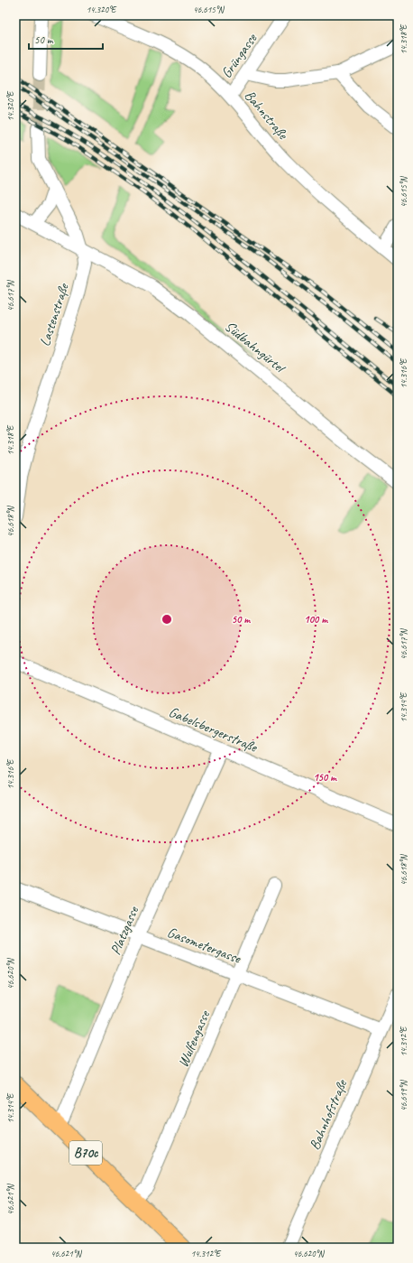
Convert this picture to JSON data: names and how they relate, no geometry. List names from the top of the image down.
{
  "streets": {
    "main road": ["B70c"],
    "street": [
      "Grüngasse",
      "Bahnstraße",
      "Lastenstraße",
      "Südbahngürtel",
      "Gabelsbergerstraße",
      "Platzgasse",
      "Gasometergasse",
      "Wulfengasse",
      "Bahnhofstraße"
    ]
  },
  "crossings": [
    ["Grüngasse", "Bahnstraße"],
    ["Lastenstraße", "Südbahngürtel"],
    ["Gabelsbergerstraße", "Platzgasse"],
    ["Platzgasse", "Gasometergasse"],
    ["Platzgasse", "B70c"],
    ["Gasometergasse", "Wulfengasse"],
    ["Gasometergasse", "Bahnhofstraße"],
    ["Wulfengasse", "B70c"]
  ],
  "scale_bar": "50 m",
  "coordinates": [
    "14.320°E",
    "46.615°N",
    "14.318°E",
    "46.617°N",
    "14.316°E",
    "46.618°N",
    "14.314°E",
    "46.620°N",
    "14.312°E",
    "46.619°N",
    "46.621°N"
  ],
  "rings": ["50 m", "100 m", "150 m"]
}
